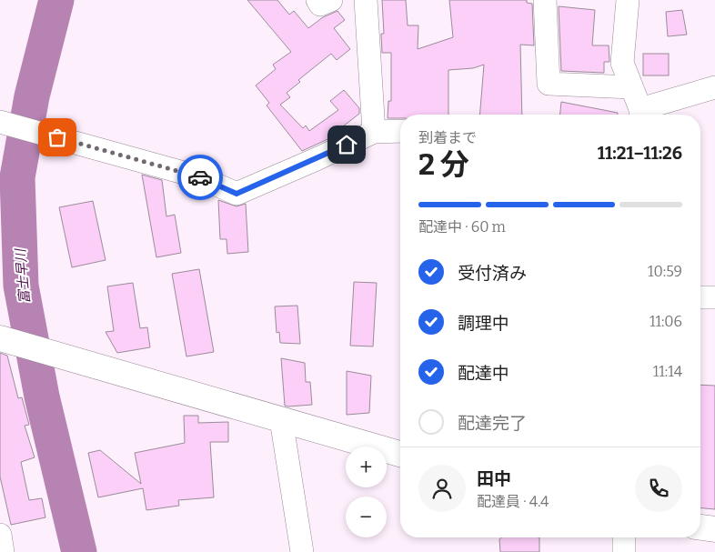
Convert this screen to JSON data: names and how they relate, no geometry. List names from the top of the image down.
{
  "water": ["富士早川"],
  "page": {
    "heading": ["2 分", "到着まで", "11:21–11:26"],
    "panel": ["田中", "配達員 · 4.4"],
    "bar": "配達中 · 60 m",
    "list": [
      ["受付済み", "10:59"],
      ["調理中", "11:06"],
      ["配達中", "11:14"],
      "配達完了"
    ],
    "map_buttons": ["+", "−"]
  }
}
